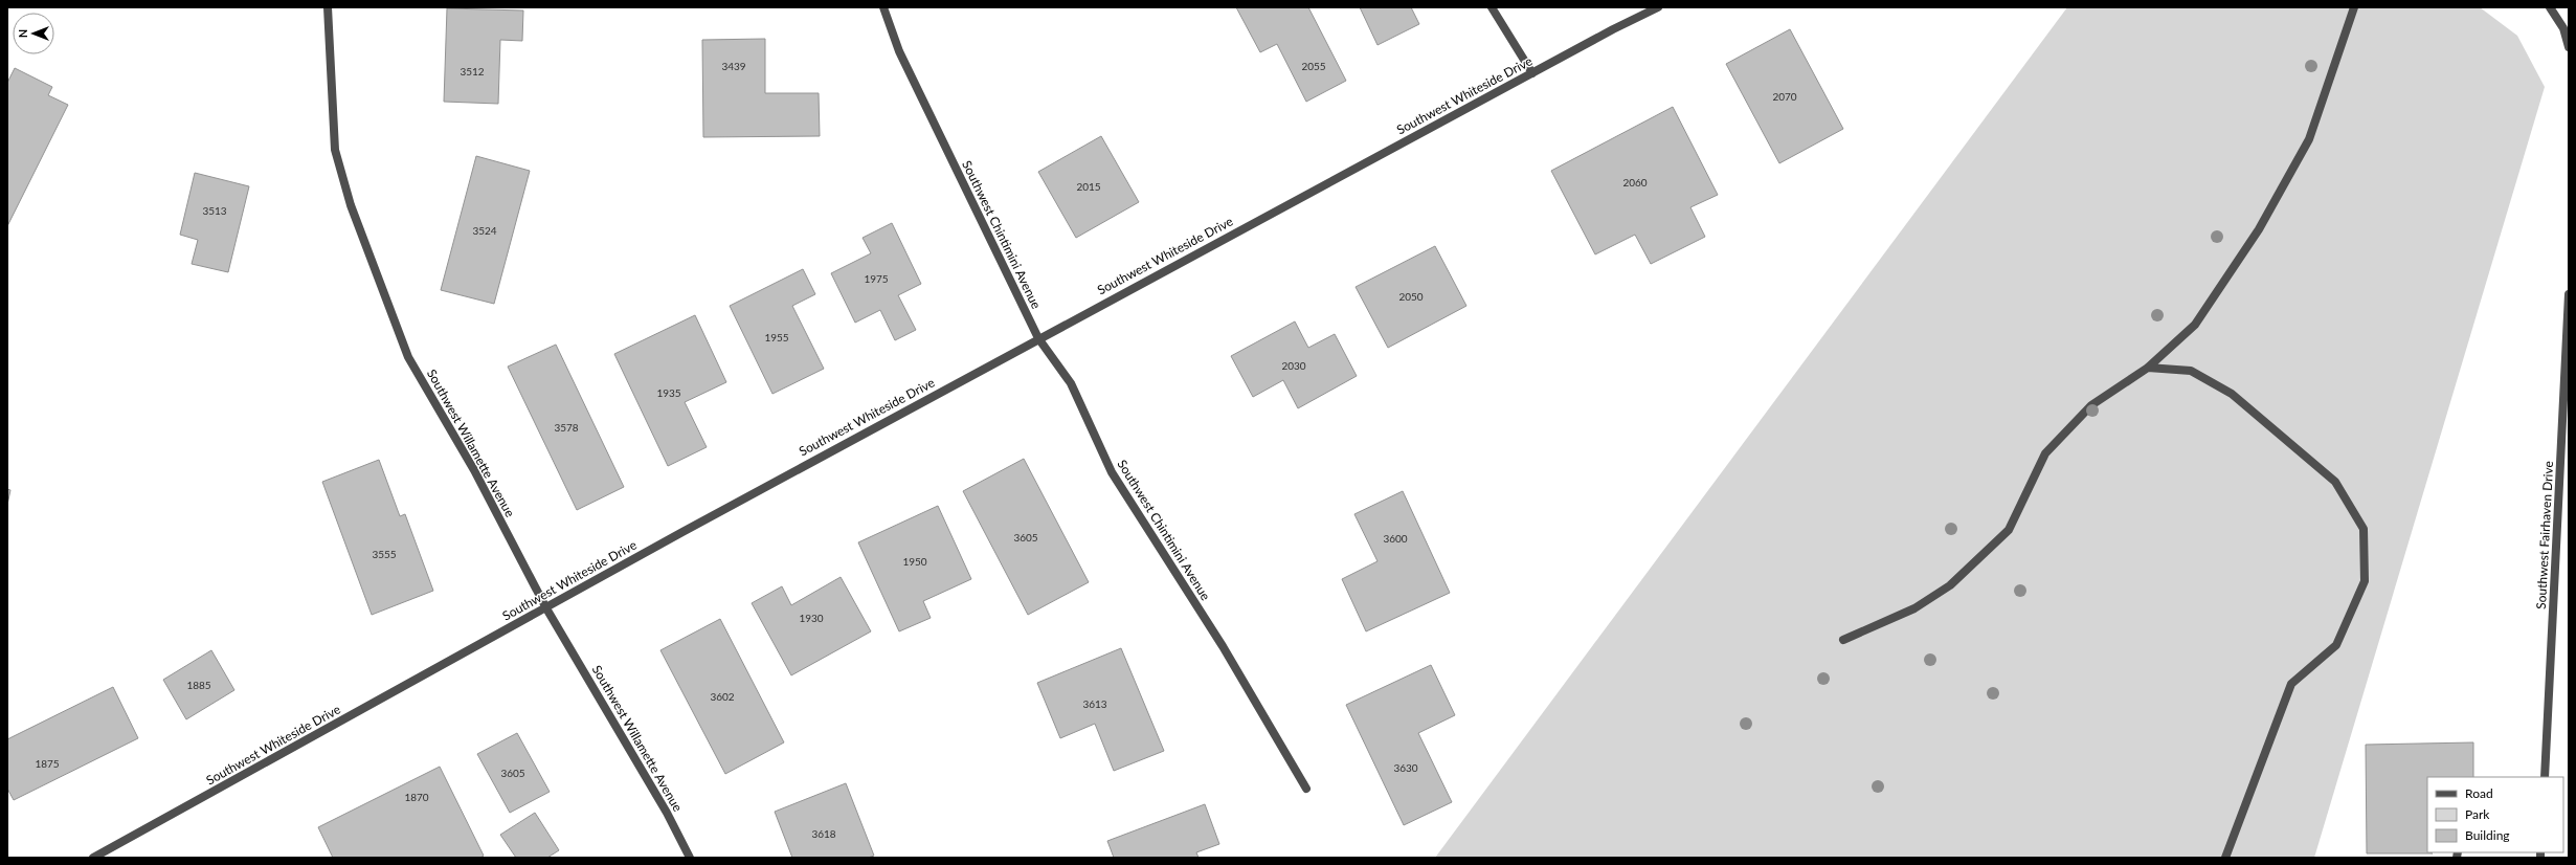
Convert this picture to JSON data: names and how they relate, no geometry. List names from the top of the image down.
{
  "streets": {
    "street": [
      "Southwest Whiteside Drive",
      "Southwest Chintimini Avenue",
      "Southwest Willamette Avenue",
      "Southwest Fairhaven Drive"
    ]
  },
  "crossings": [
    ["Southwest Whiteside Drive", "Southwest Chintimini Avenue"],
    ["Southwest Whiteside Drive", "Southwest Willamette Avenue"]
  ],
  "house_numbers": [
    "3439",
    "2055",
    "3512",
    "2070",
    "2060",
    "2015",
    "3513",
    "3524",
    "1975",
    "2050",
    "1955",
    "2030",
    "1935",
    "3578",
    "3605",
    "3600",
    "3555",
    "1950",
    "1930",
    "1885",
    "3602",
    "3613",
    "1875",
    "3630",
    "3605",
    "1870",
    "3618"
  ],
  "legend": ["Road", "Park", "Building"],
  "north": "left"
}
